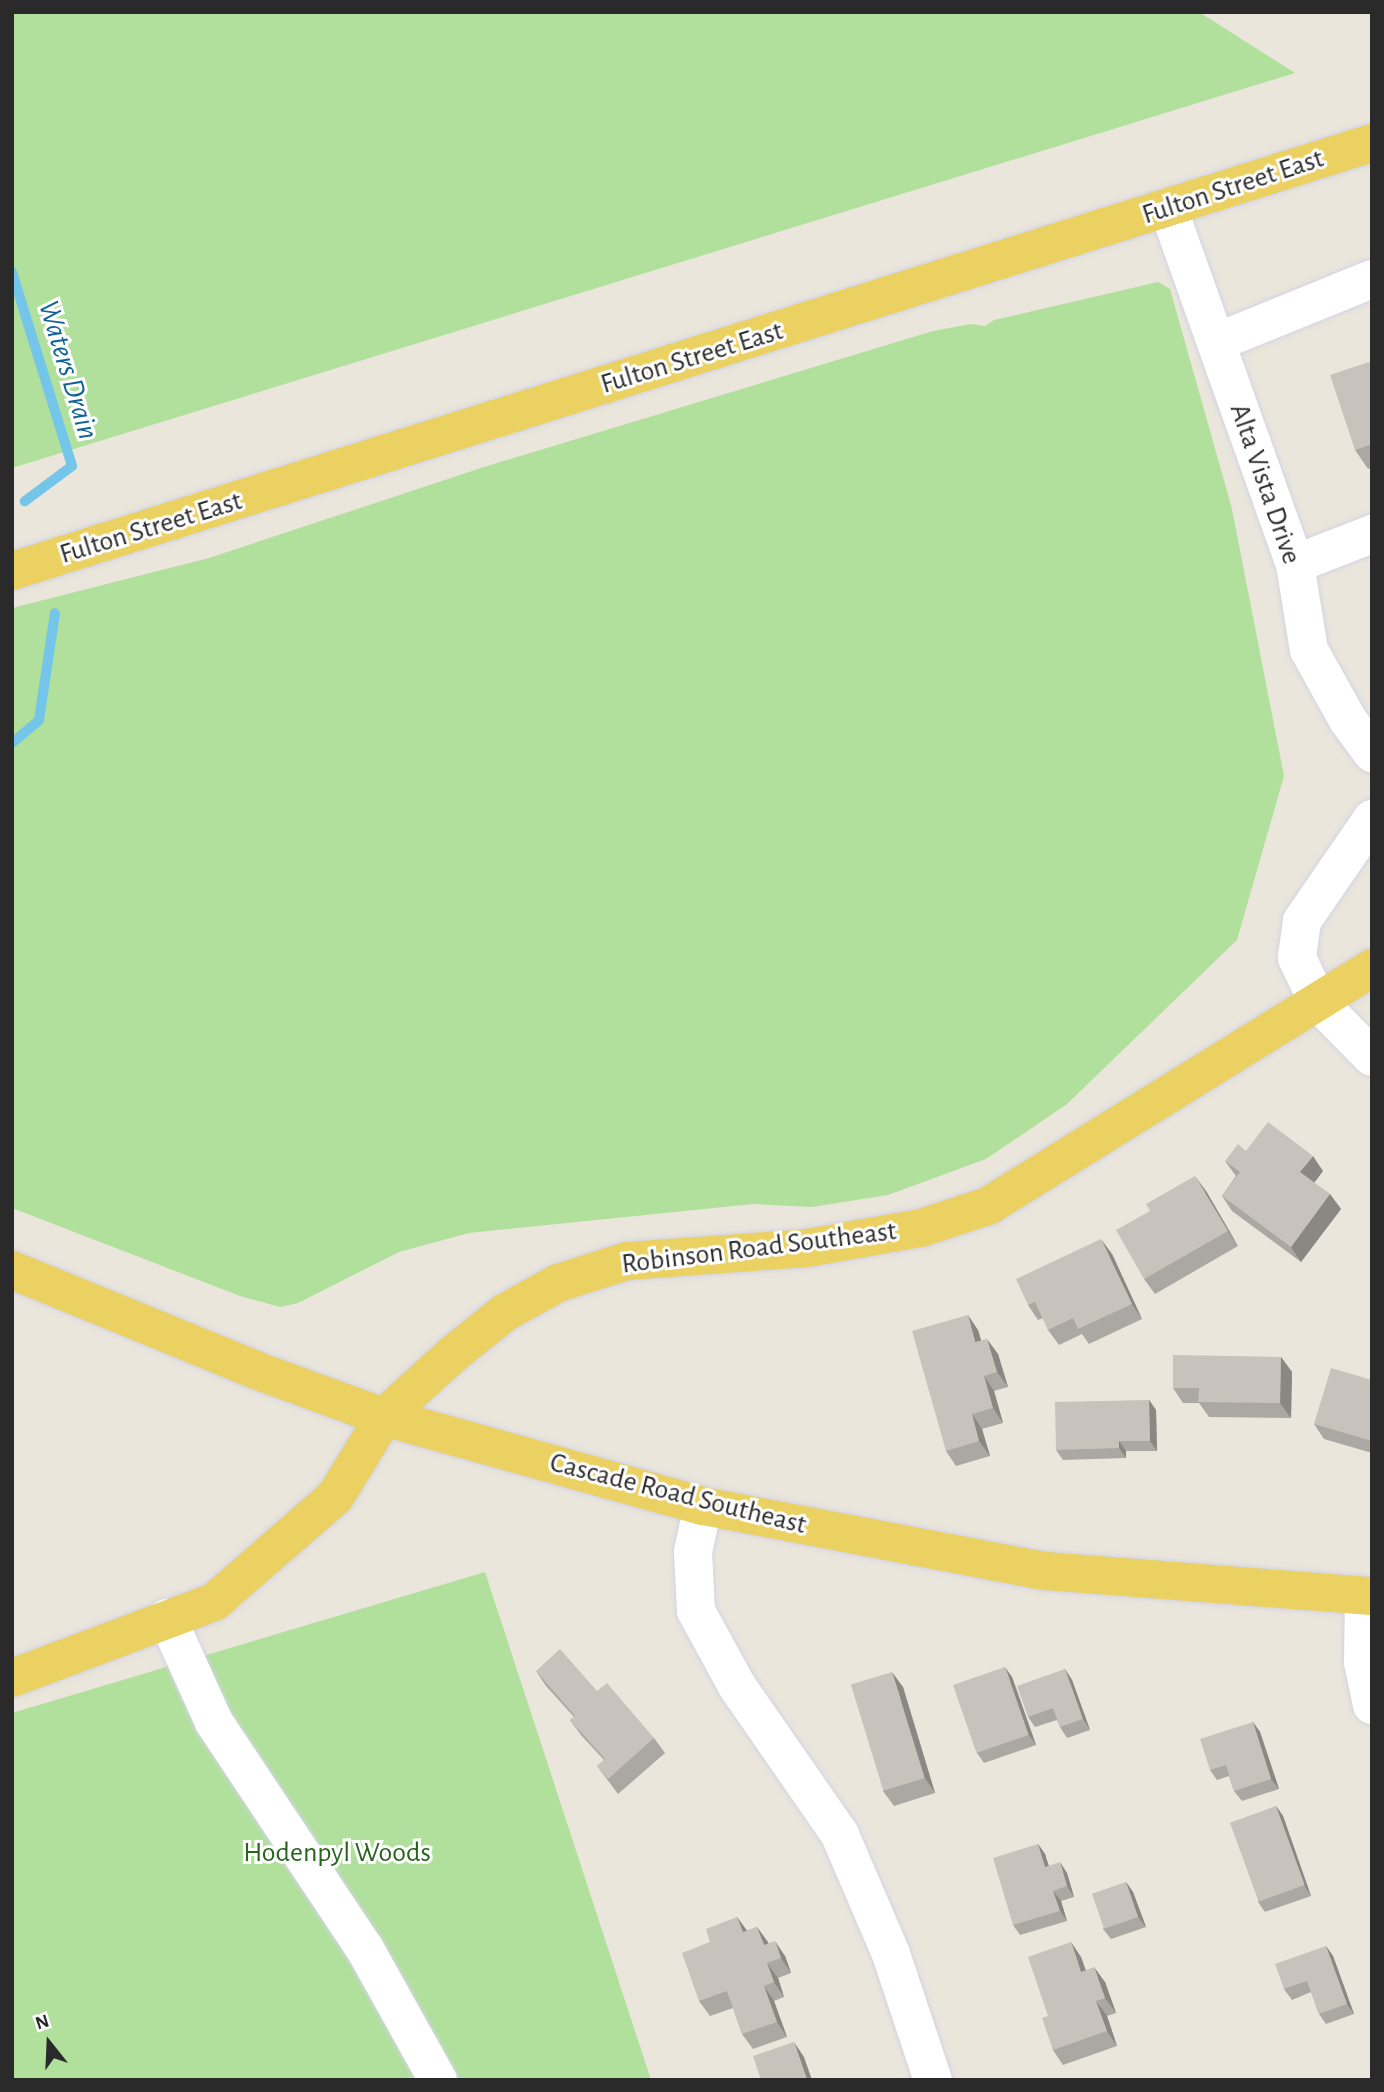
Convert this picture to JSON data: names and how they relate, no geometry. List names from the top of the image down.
{
  "streets": {
    "main road": ["Fulton Street East", "Robinson Road Southeast", "Cascade Road Southeast"],
    "street": ["Alta Vista Drive"]
  },
  "crossings": [
    ["Fulton Street East", "Alta Vista Drive"],
    ["Robinson Road Southeast", "Cascade Road Southeast"]
  ],
  "water": ["Waters Drain"],
  "parks": ["Hodenpyl Woods"],
  "north": "top"
}
